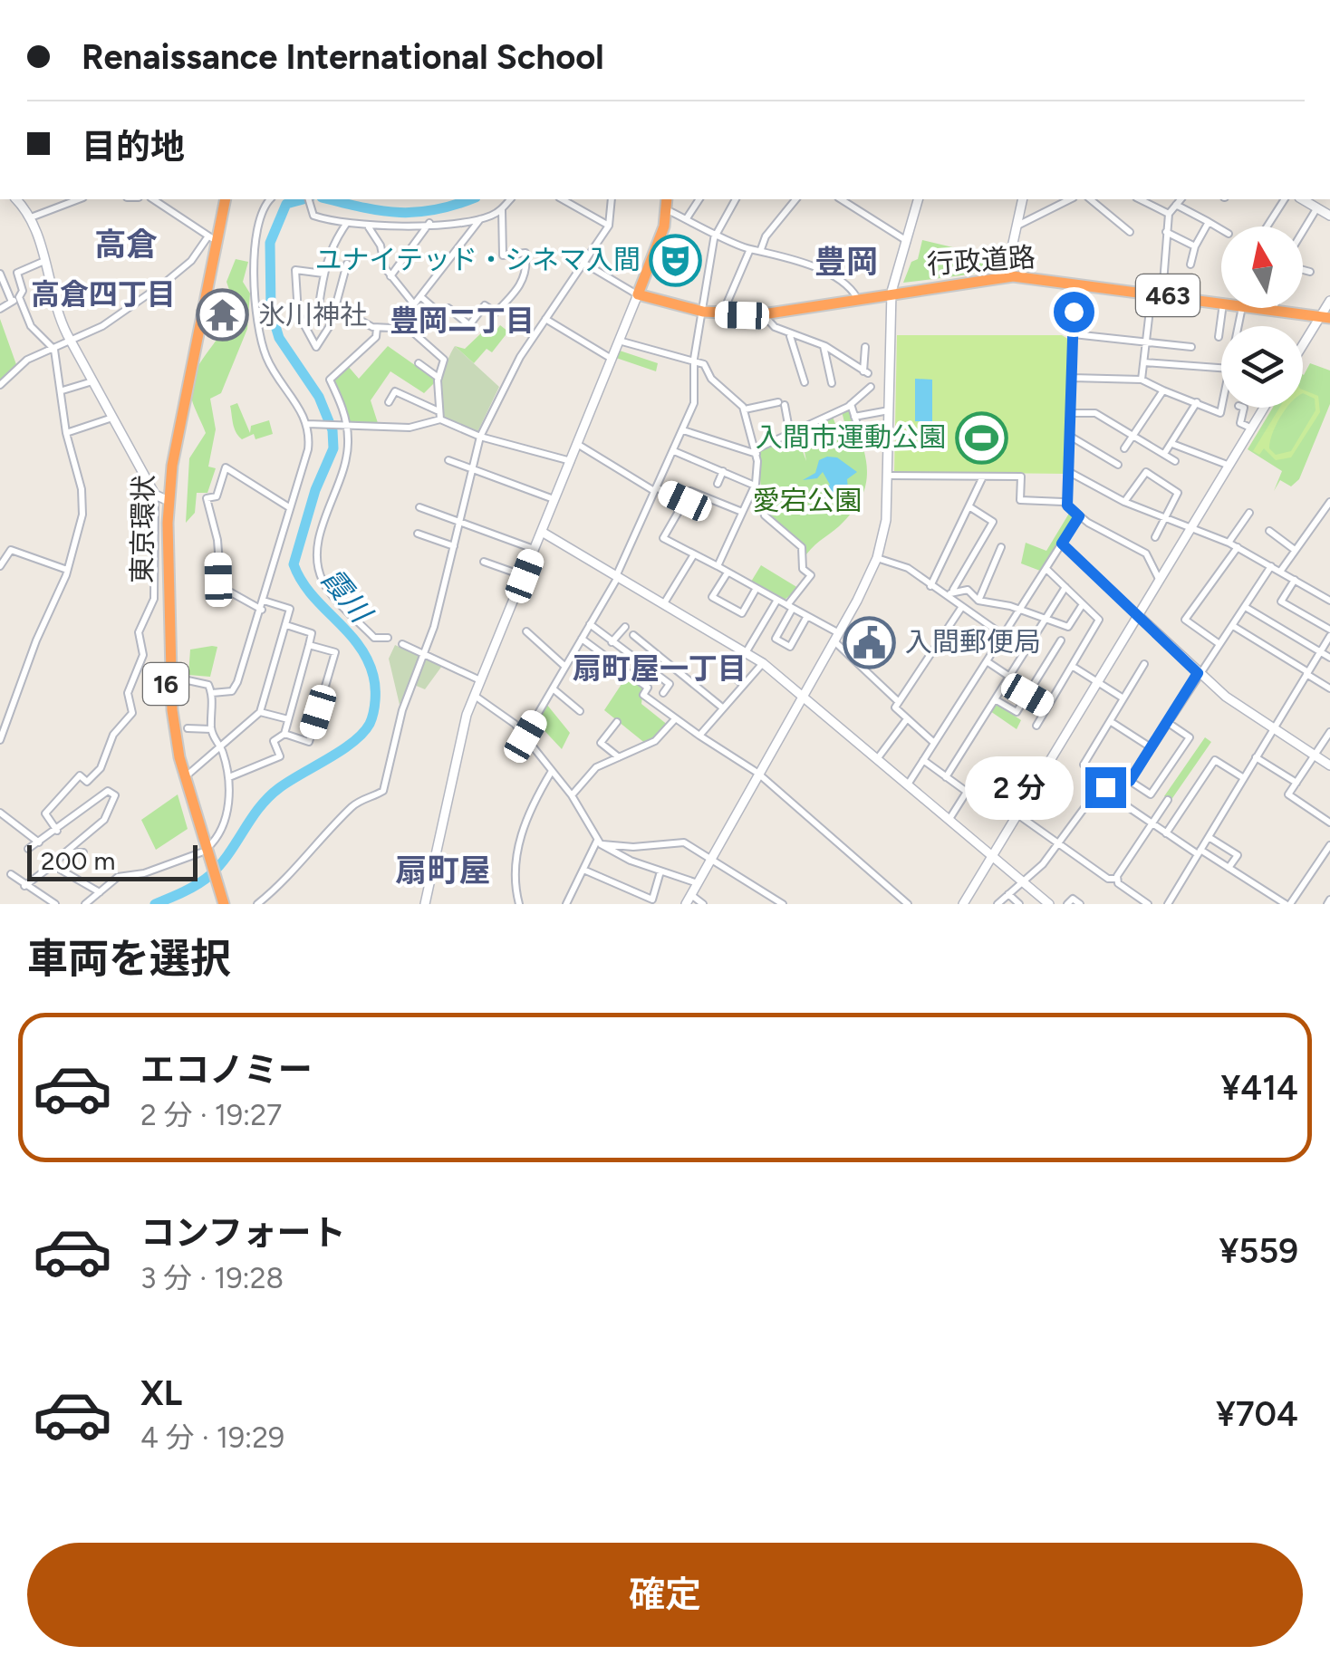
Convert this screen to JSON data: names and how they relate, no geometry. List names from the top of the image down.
{
  "streets": {
    "highway": [
      "行政道路",
      "463",
      "東京環状",
      "16"
    ]
  },
  "crossings": [
    ["東京環状", "16"]
  ],
  "districts": [
    "高倉",
    "豊岡",
    "高倉四丁目",
    "豊岡二丁目",
    "扇町屋一丁目",
    "扇町屋"
  ],
  "water": ["霞川"],
  "parks": ["愛宕公園"],
  "places": {
    "theatre": ["ユナイテッド・シネマ入間"],
    "temple": ["氷川神社"],
    "sports": ["入間市運動公園"],
    "public building": ["入間郵便局"]
  },
  "scale_bar": "200 m",
  "north": "top",
  "page": {
    "banner": ["Renaissance International School", "目的地"],
    "bubble": "2 分",
    "scale": "200 m",
    "heading": "車両を選択",
    "list": [
      {
        "name": "エコノミー",
        "note": "2 分 · 19:27",
        "value": "¥414"
      },
      {
        "name": "コンフォート",
        "note": "3 分 · 19:28",
        "value": "¥559"
      },
      {
        "name": "XL",
        "note": "4 分 · 19:29",
        "value": "¥704"
      }
    ],
    "buttons": "確定"
  }
}
